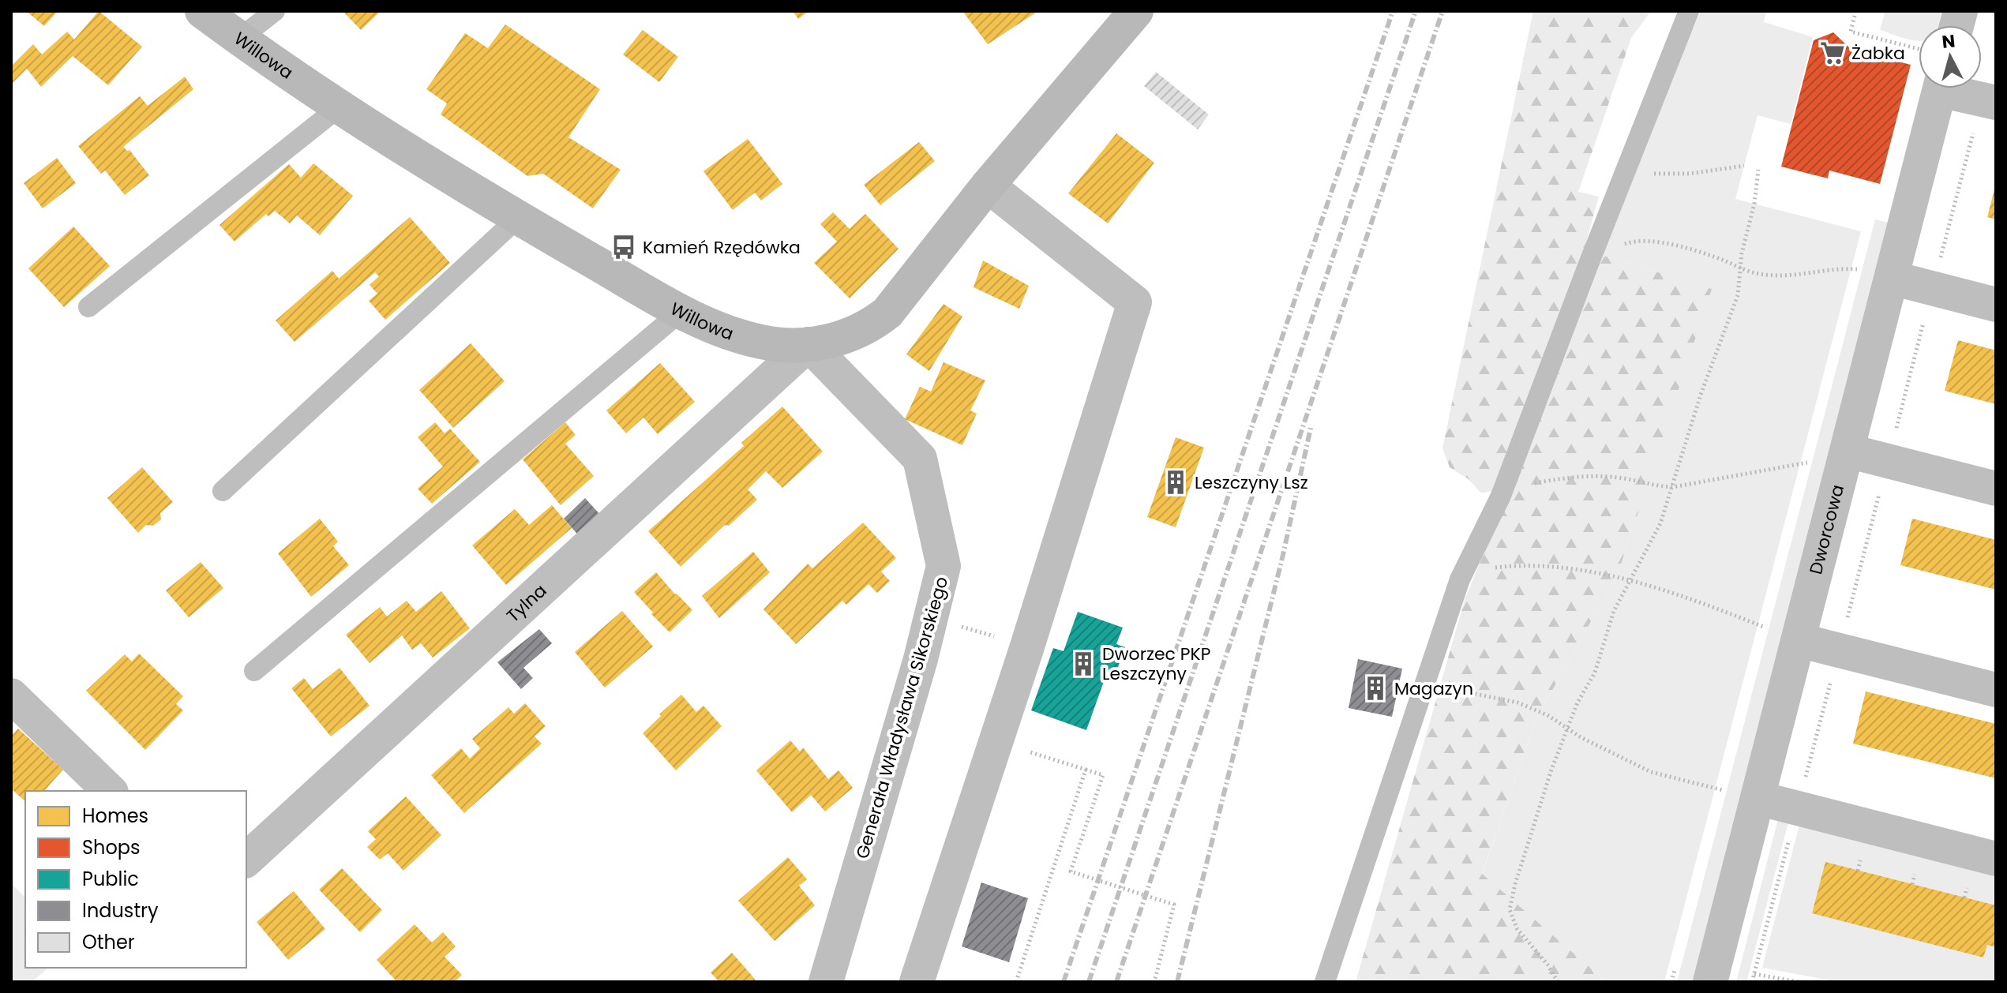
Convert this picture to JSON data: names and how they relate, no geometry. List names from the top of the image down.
{
  "streets": {
    "street": [
      "Willowa",
      "Dworcowa",
      "Tylna",
      "Generała Władysława Sikorskiego"
    ]
  },
  "crossings": [
    ["Willowa", "Tylna"],
    ["Willowa", "Generała Władysława Sikorskiego"],
    ["Tylna", "Generała Władysława Sikorskiego"]
  ],
  "places": {
    "supermarket": ["Żabka"],
    "bus stop": ["Kamień Rzędówka"],
    "building": ["Leszczyny Lsz", "Dworzec PKP Leszczyny", "Magazyn"]
  },
  "legend": [
    "Homes",
    "Shops",
    "Public",
    "Industry",
    "Other"
  ],
  "north": "top"
}
